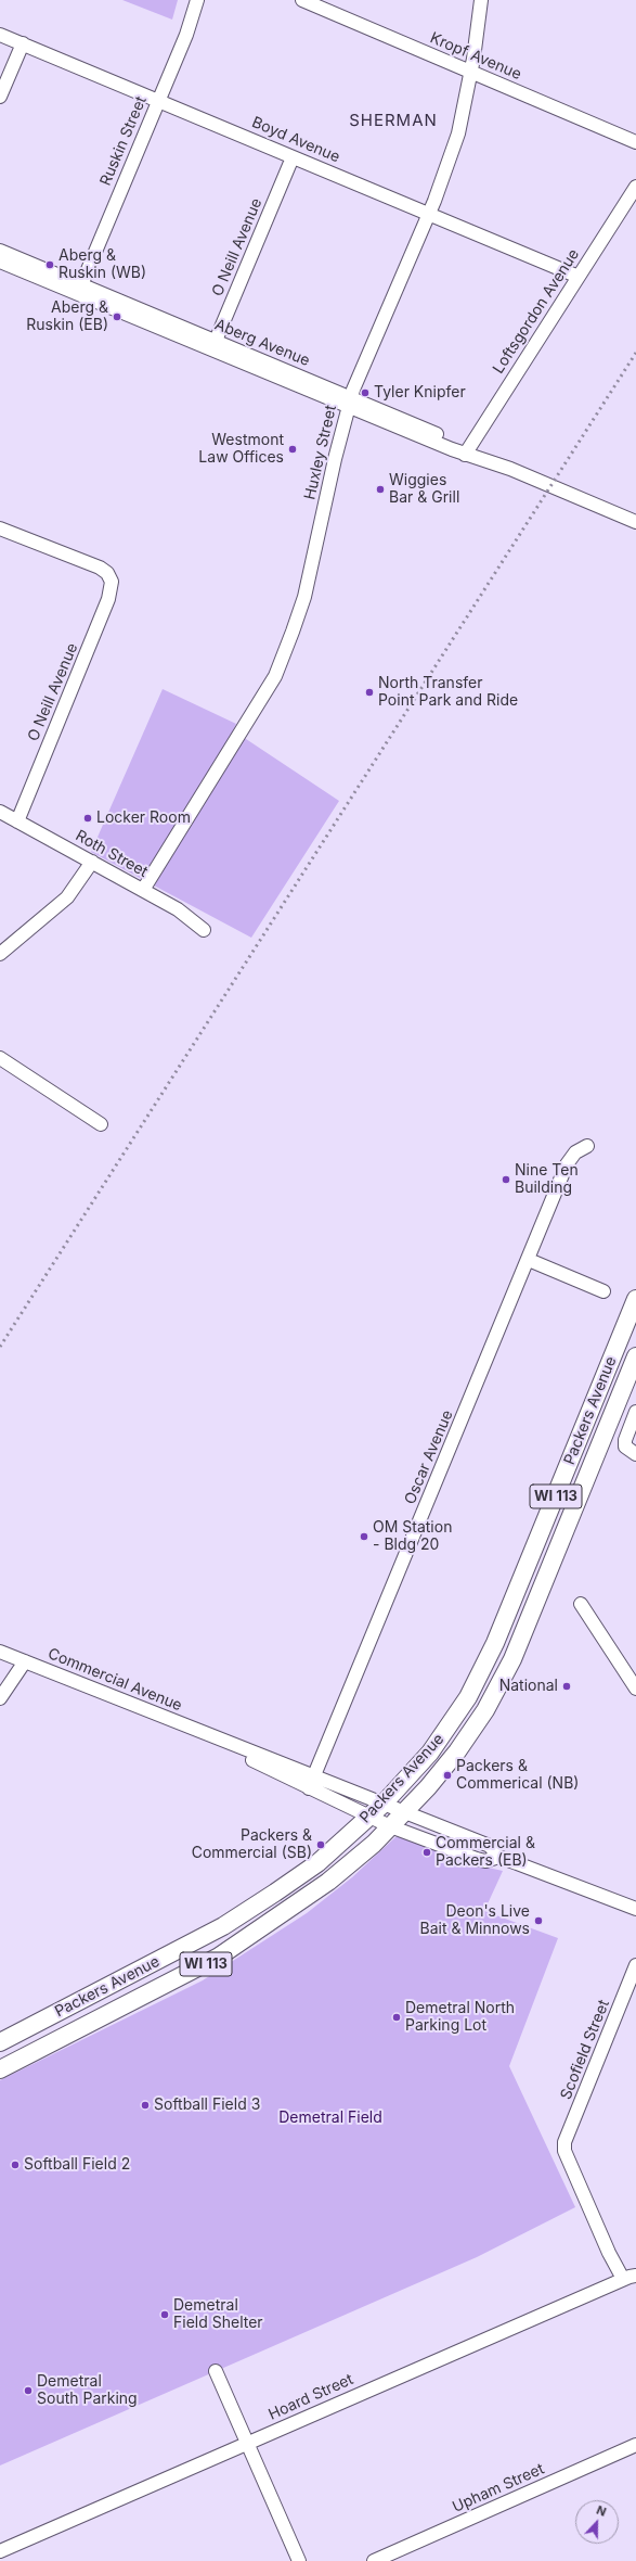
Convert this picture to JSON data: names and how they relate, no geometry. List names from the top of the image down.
{
  "streets": {
    "main road": ["Packers Avenue", "WI 113"],
    "street": [
      "Kropf Avenue",
      "Boyd Avenue",
      "Ruskin Street",
      "O Neill Avenue",
      "Loftsgordon Avenue",
      "Aberg Avenue",
      "Huxley Street",
      "Roth Street",
      "Oscar Avenue",
      "Commercial Avenue",
      "Scofield Street",
      "Hoard Street",
      "Upham Street"
    ]
  },
  "crossings": [
    ["Kropf Avenue", "Huxley Street"],
    ["Boyd Avenue", "Ruskin Street"],
    ["Boyd Avenue", "O Neill Avenue"],
    ["Boyd Avenue", "Loftsgordon Avenue"],
    ["Boyd Avenue", "Huxley Street"],
    ["Ruskin Street", "Aberg Avenue"],
    ["O Neill Avenue", "Aberg Avenue"],
    ["O Neill Avenue", "Roth Street"],
    ["Loftsgordon Avenue", "Aberg Avenue"],
    ["Aberg Avenue", "Huxley Street"],
    ["Huxley Street", "Roth Street"],
    ["Packers Avenue", "Commercial Avenue"],
    ["Oscar Avenue", "Commercial Avenue"],
    ["Scofield Street", "Hoard Street"]
  ],
  "districts": ["SHERMAN"],
  "parks": ["Demetral Field"],
  "places": [
    "Aberg & Ruskin (WB)",
    "Aberg & Ruskin (EB)",
    "Tyler Knipfer",
    "Westmont Law Offices",
    "Wiggies Bar & Grill",
    "North Transfer Point Park and Ride",
    "Locker Room",
    "Nine Ten Building",
    "OM Station - Bldg 20",
    "National",
    "Packers & Commerical (NB)",
    "Packers & Commercial (SB)",
    "Commercial & Packers (EB)",
    "Deon's Live Bait & Minnows",
    "Demetral North Parking Lot",
    "Softball Field 3",
    "Softball Field 2",
    "Demetral Field Shelter",
    "Demetral South Parking"
  ],
  "north": "top"
}
